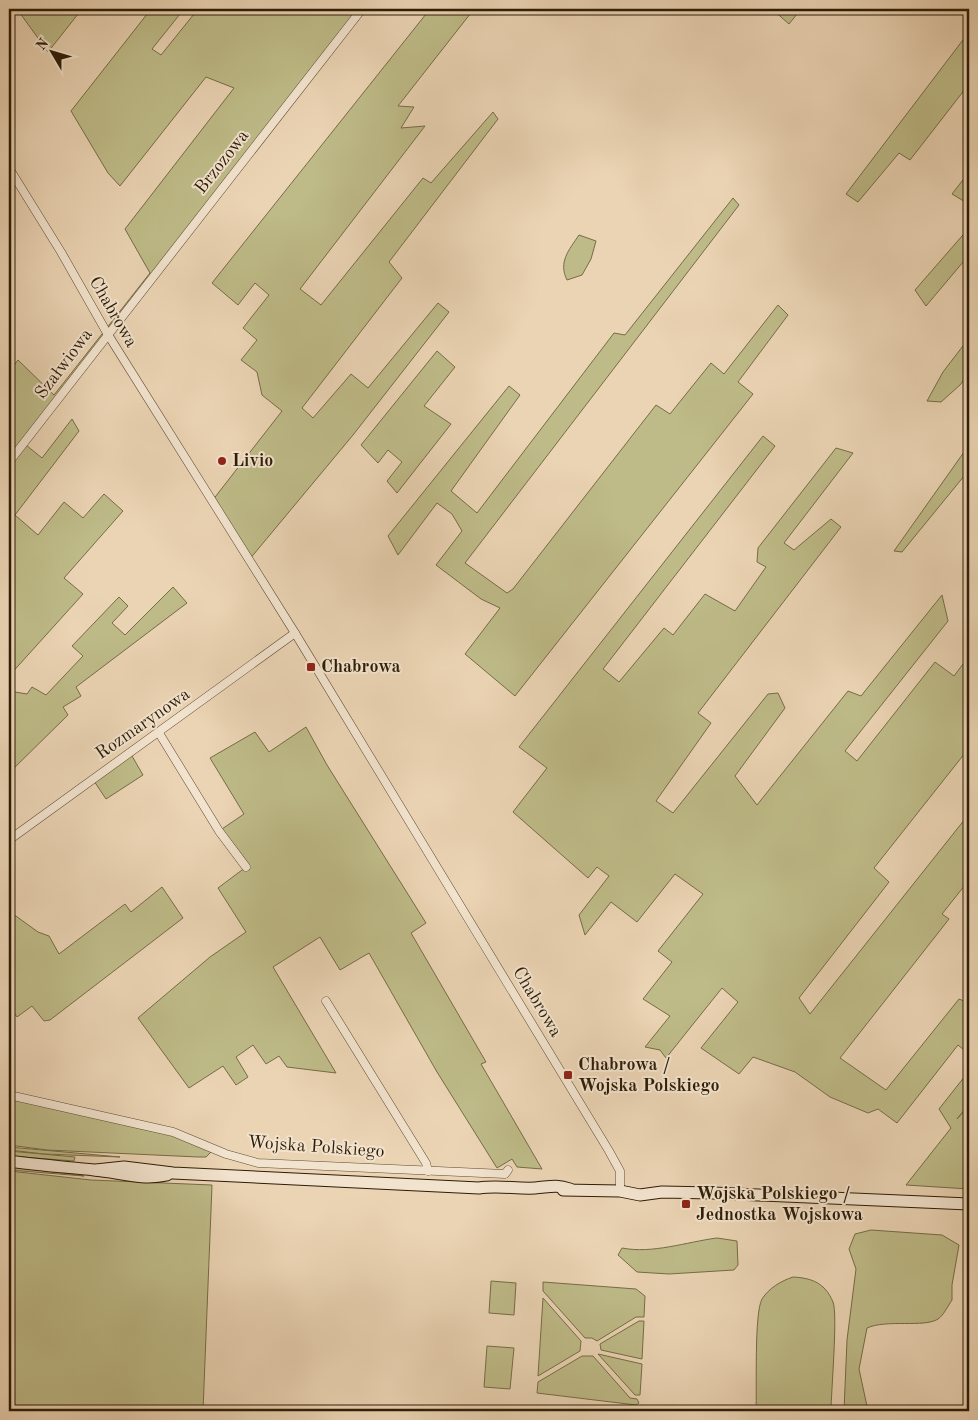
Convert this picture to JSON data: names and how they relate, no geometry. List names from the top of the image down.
{
  "streets": {
    "main road": ["Wojska Polskiego"],
    "street": [
      "Brzozowa",
      "Chabrowa",
      "Szałwiowa",
      "Rozmarynowa"
    ]
  },
  "crossings": [
    ["Brzozowa", "Chabrowa"],
    ["Brzozowa", "Szałwiowa"],
    ["Chabrowa", "Szałwiowa"],
    ["Chabrowa", "Rozmarynowa"],
    ["Chabrowa", "Wojska Polskiego"]
  ],
  "places": {
    "other": ["Livio"],
    "transit": ["Chabrowa", "Chabrowa / Wojska Polskiego", "Wojska Polskiego / Jednostka Wojskowa"]
  },
  "north": "top left"
}
